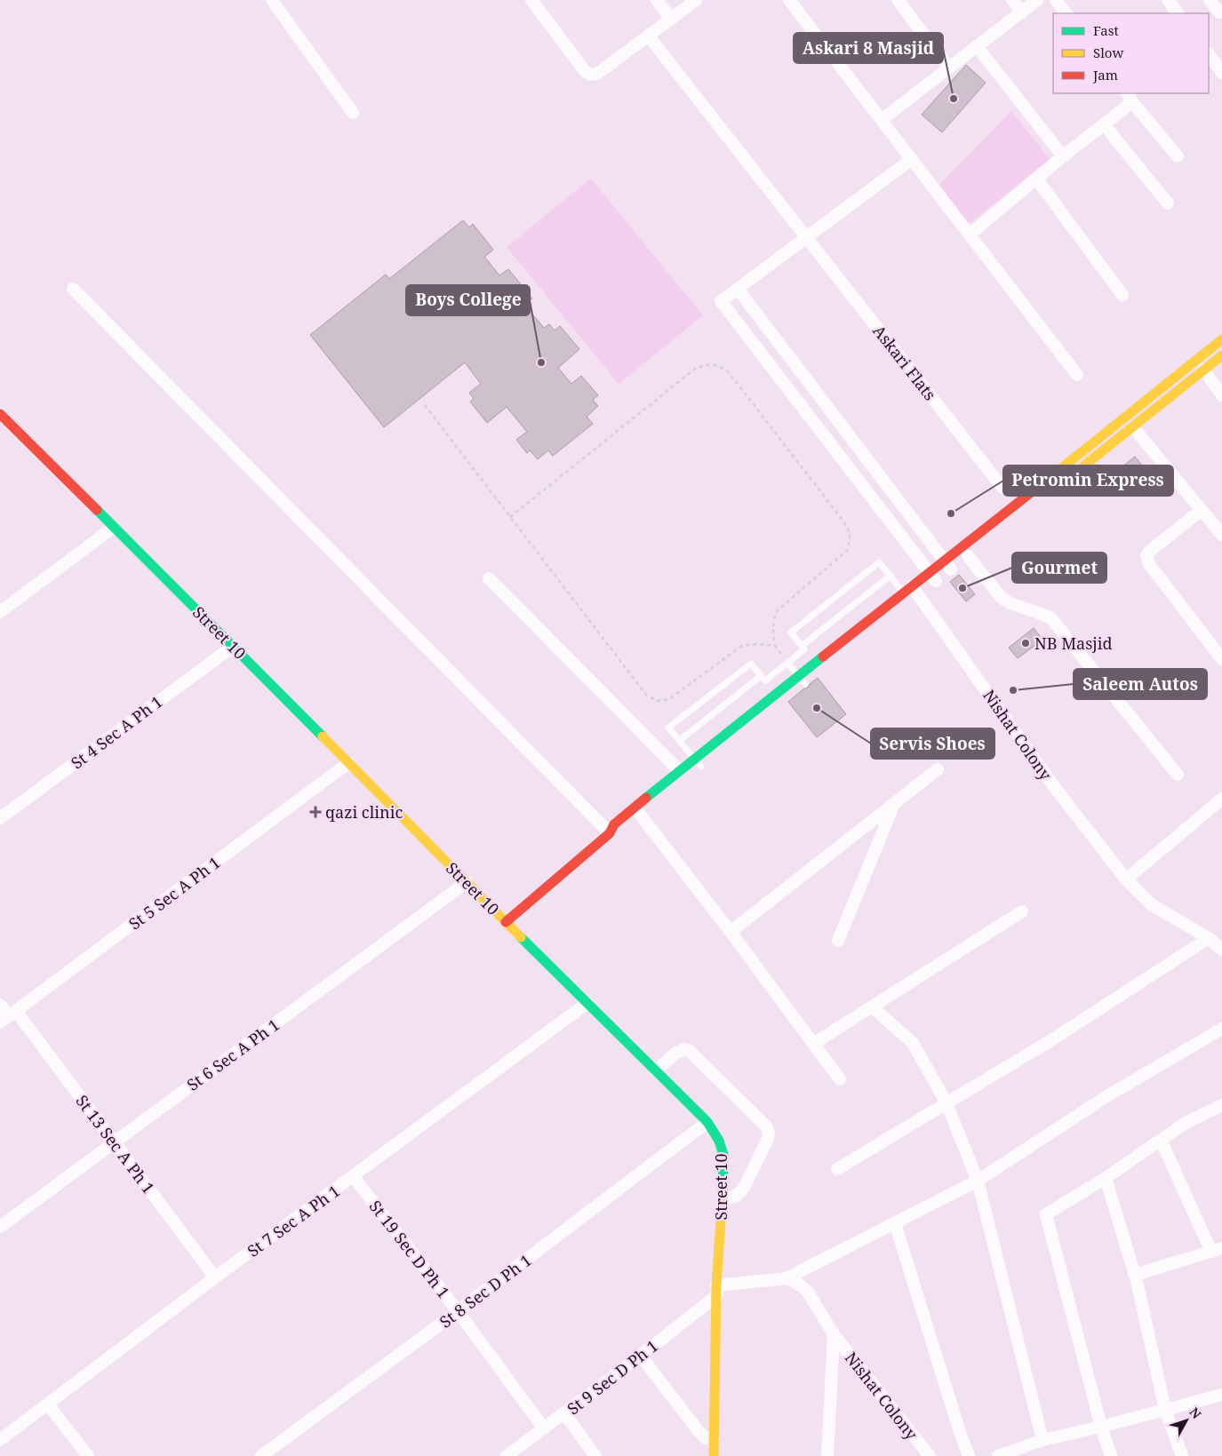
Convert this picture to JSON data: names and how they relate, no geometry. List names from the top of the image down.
{
  "streets": {
    "street": [
      "Askari Flats",
      "Street 10",
      "St 4 Sec A Ph 1",
      "Nishat Colony",
      "St 5 Sec A Ph 1",
      "St 6 Sec A Ph 1",
      "St 13 Sec A Ph 1",
      "St 7 Sec A Ph 1",
      "St 19 Sec D Ph 1",
      "St 8 Sec D Ph 1",
      "St 9 Sec D Ph 1"
    ]
  },
  "crossings": [
    ["Street 10", "St 4 Sec A Ph 1"],
    ["Street 10", "St 5 Sec A Ph 1"],
    ["Street 10", "St 6 Sec A Ph 1"],
    ["Street 10", "St 7 Sec A Ph 1"],
    ["Street 10", "St 8 Sec D Ph 1"],
    ["Street 10", "St 9 Sec D Ph 1"],
    ["St 5 Sec A Ph 1", "St 13 Sec A Ph 1"],
    ["St 6 Sec A Ph 1", "St 13 Sec A Ph 1"],
    ["St 13 Sec A Ph 1", "St 7 Sec A Ph 1"],
    ["St 7 Sec A Ph 1", "St 19 Sec D Ph 1"],
    ["St 19 Sec D Ph 1", "St 8 Sec D Ph 1"],
    ["St 19 Sec D Ph 1", "St 9 Sec D Ph 1"]
  ],
  "places": {
    "other": [
      "Askari 8 Masjid",
      "Boys College",
      "Petromin Express",
      "Gourmet",
      "NB Masjid",
      "Saleem Autos",
      "Servis Shoes"
    ],
    "health": ["qazi clinic"]
  },
  "legend": ["Fast", "Slow", "Jam"],
  "north": "top right"
}
